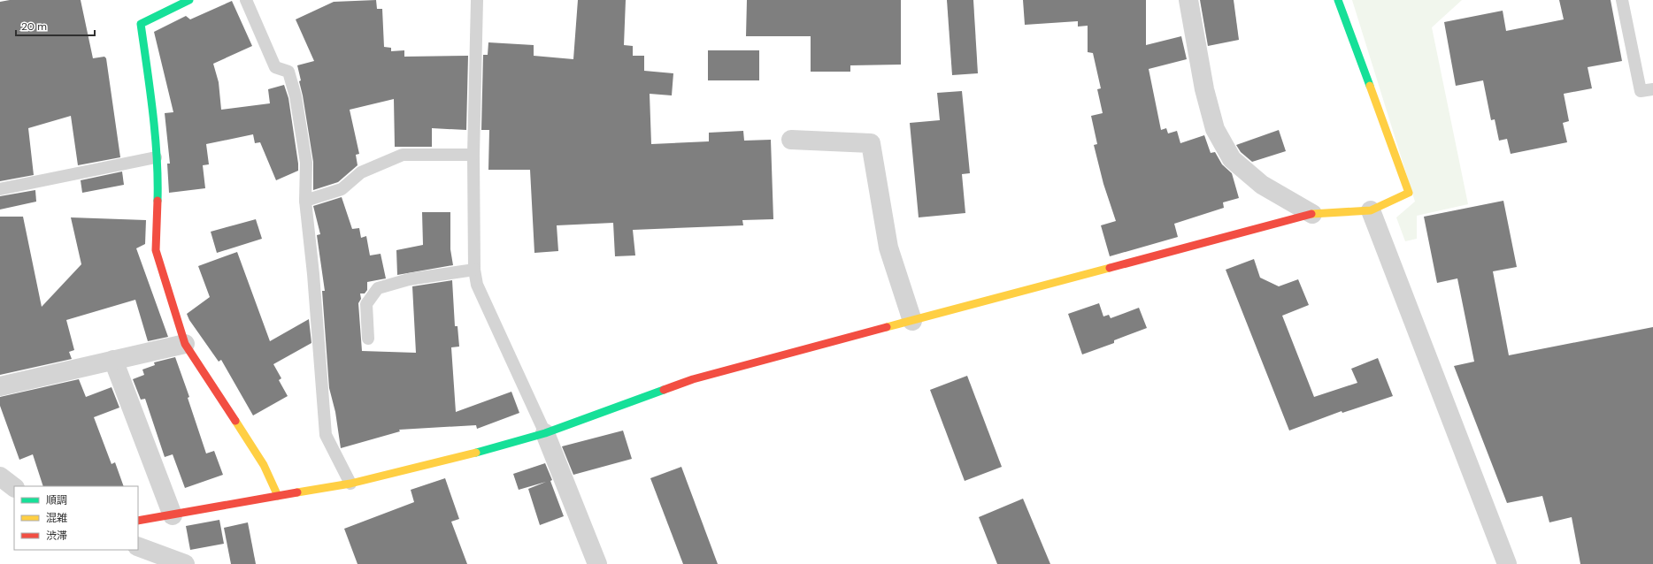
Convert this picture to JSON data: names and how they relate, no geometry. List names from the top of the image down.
{
  "legend": ["順調", "混雑", "渋滞"],
  "scale_bar": "20 m"
}
